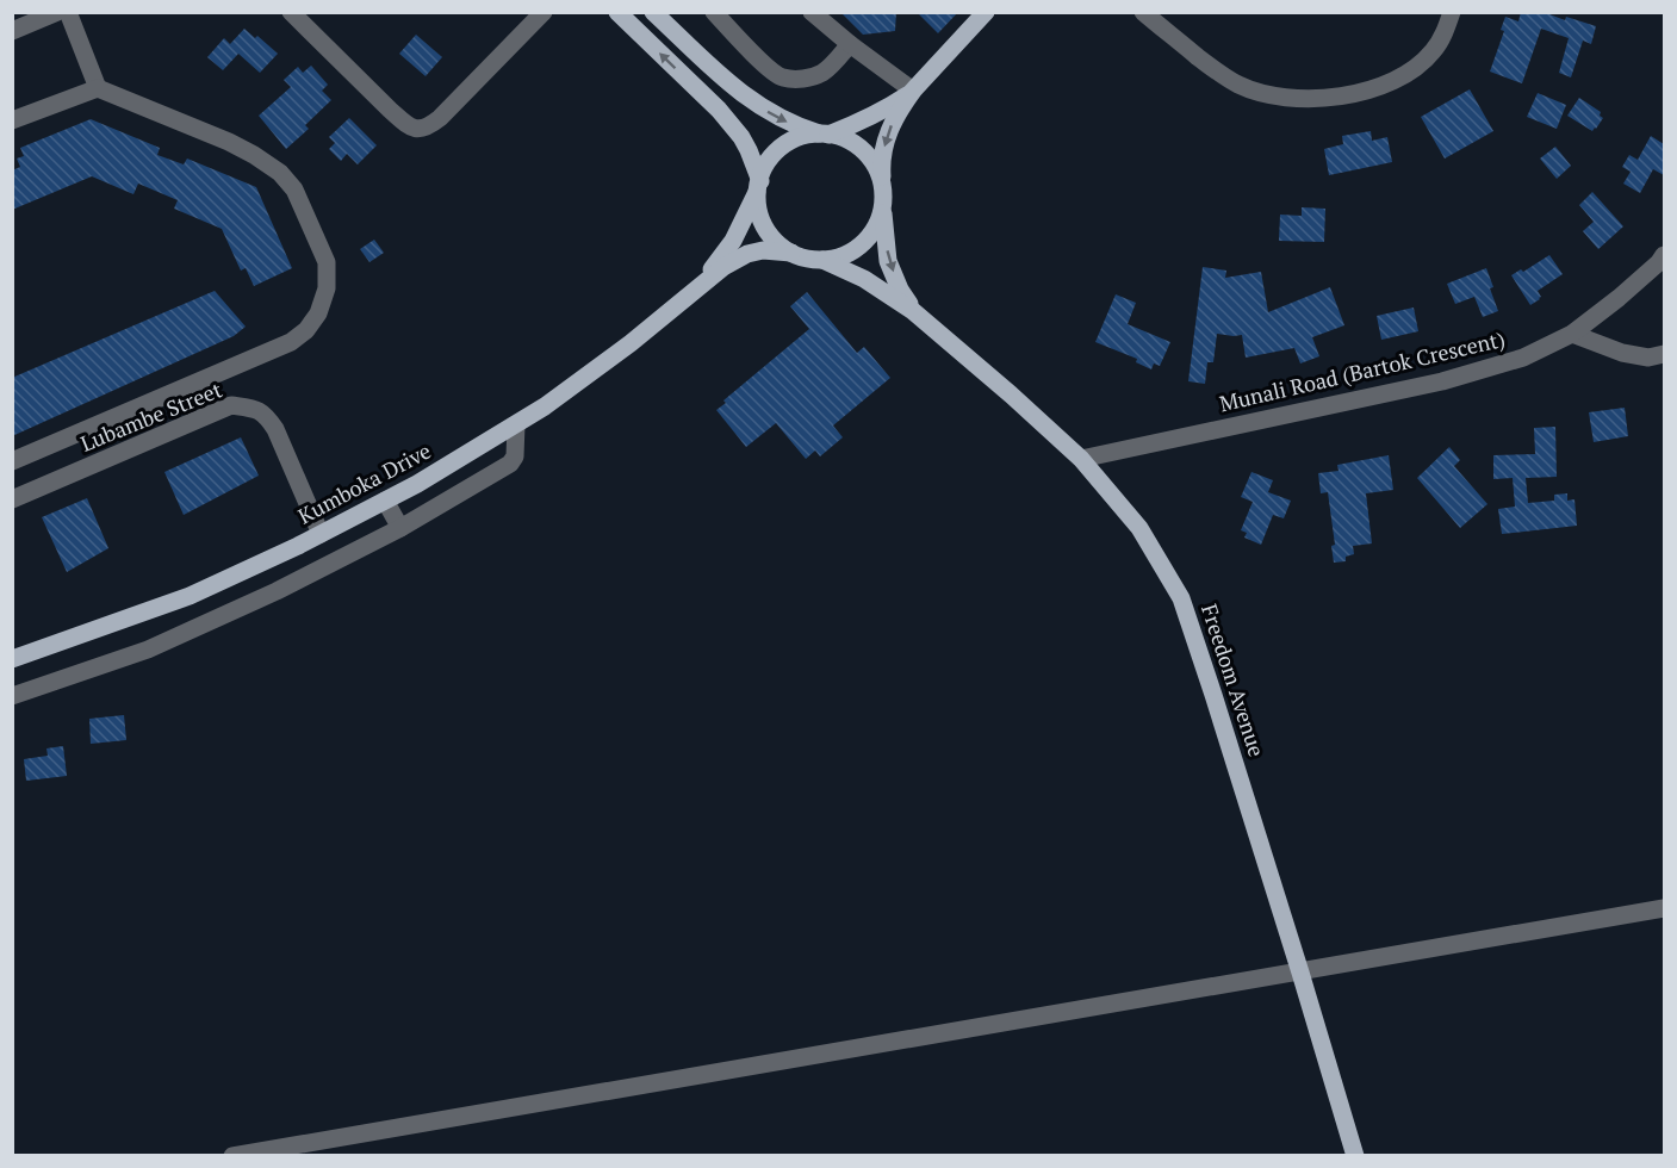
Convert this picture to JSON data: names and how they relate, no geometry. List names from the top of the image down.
{
  "streets": {
    "main road": ["Kumboka Drive", "Freedom Avenue"],
    "street": ["Munali Road (Bartok Crescent)", "Lubambe Street"]
  },
  "crossings": [
    ["Munali Road (Bartok Crescent)", "Freedom Avenue"],
    ["Lubambe Street", "Kumboka Drive"],
    ["Kumboka Drive", "Freedom Avenue"]
  ]
}
